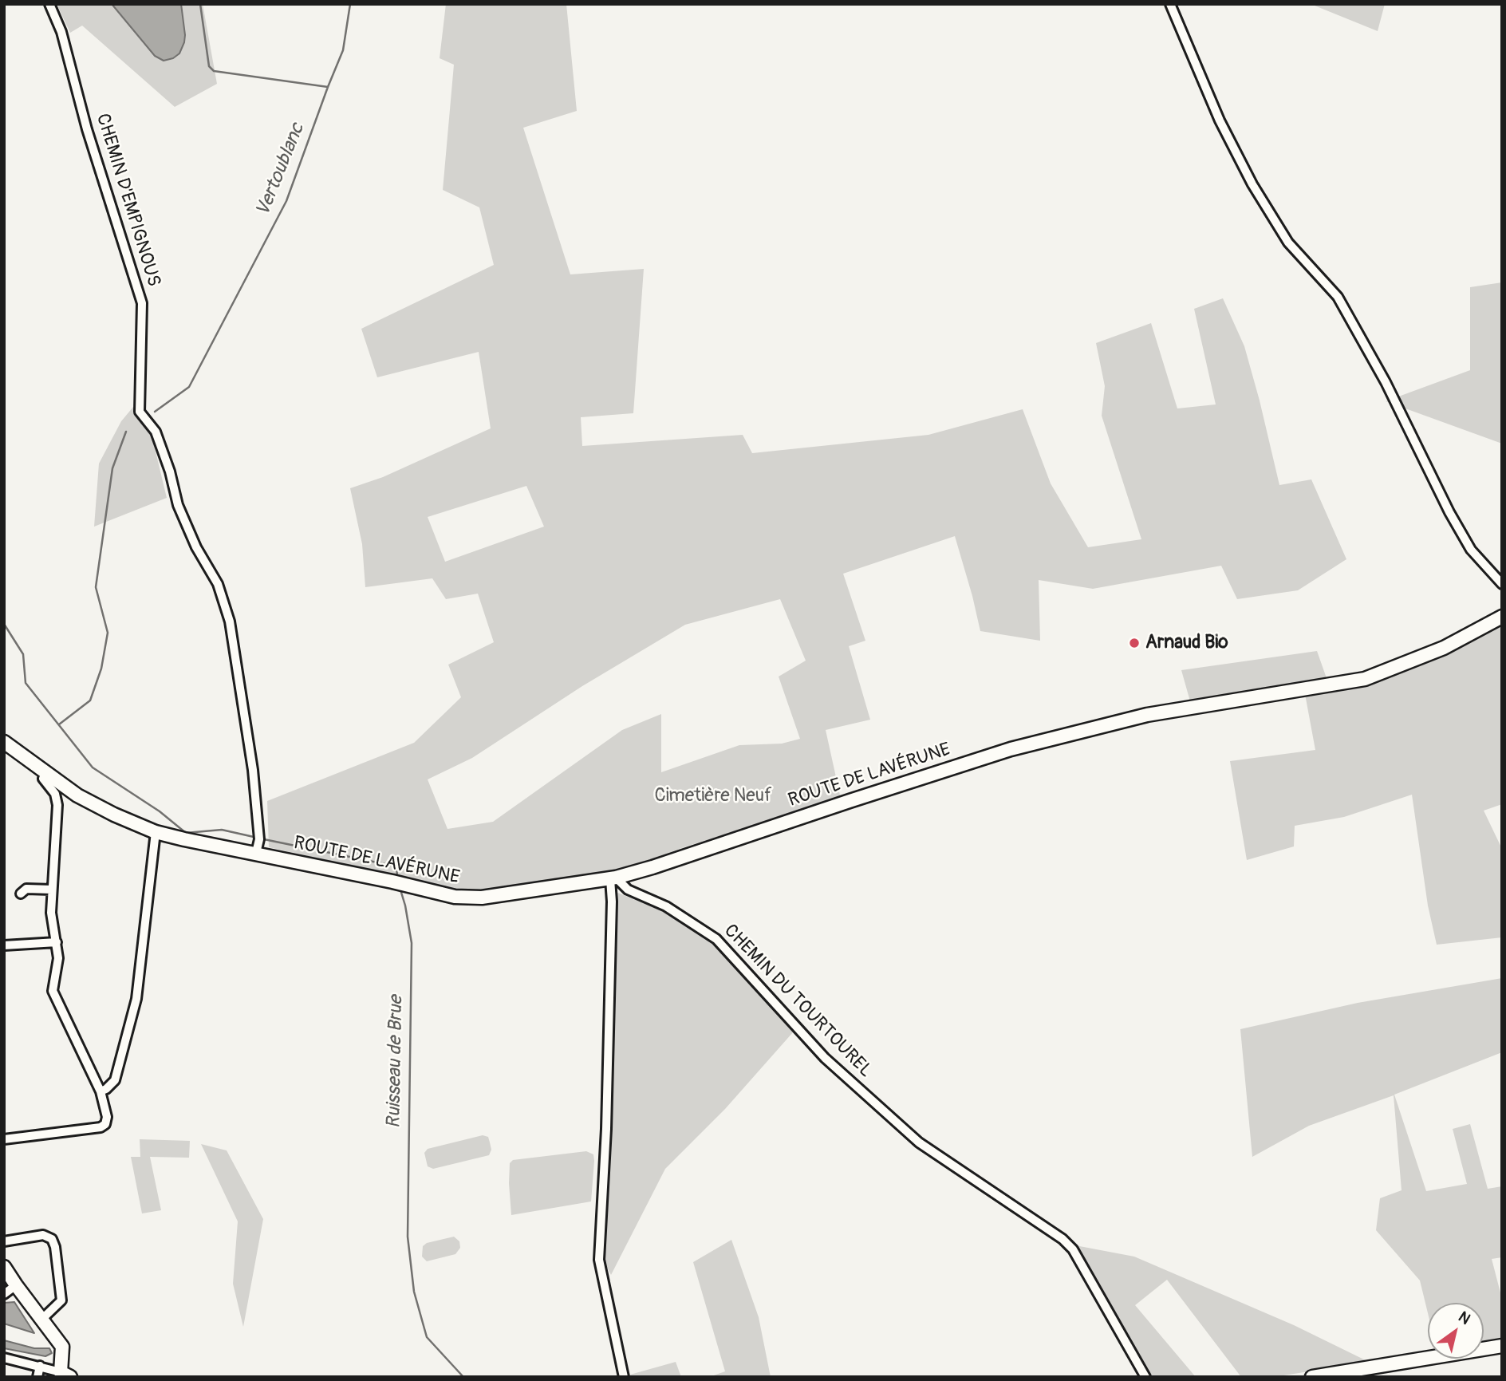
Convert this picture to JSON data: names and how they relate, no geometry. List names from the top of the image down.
{
  "streets": {
    "street": ["CHEMIN D'EMPIGNOUS", "ROUTE DE LAVÉRUNE", "CHEMIN DU TOURTOUREL"]
  },
  "crossings": [
    ["CHEMIN D'EMPIGNOUS", "ROUTE DE LAVÉRUNE"],
    ["ROUTE DE LAVÉRUNE", "CHEMIN DU TOURTOUREL"]
  ],
  "water": ["Vertoublanc", "Ruisseau de Brue"],
  "parks": ["Cimetière Neuf"],
  "places": ["Arnaud Bio"],
  "north": "top right"
}
